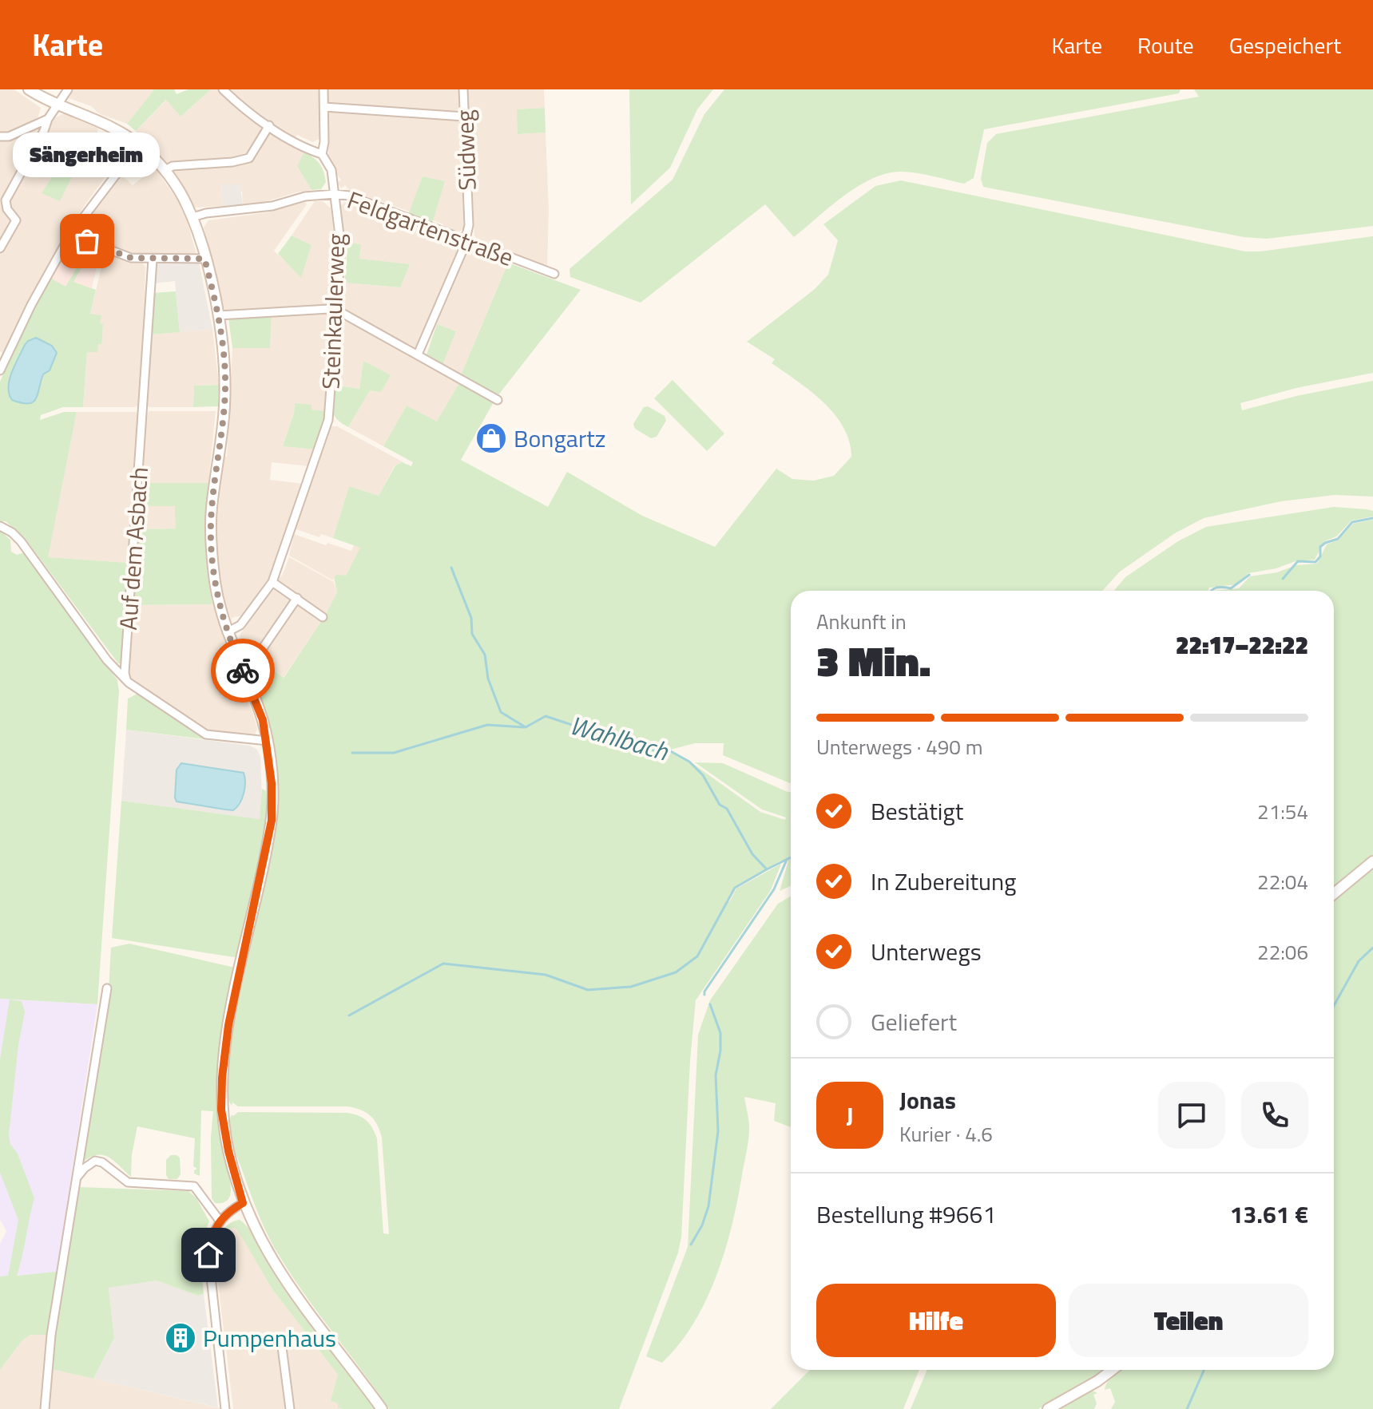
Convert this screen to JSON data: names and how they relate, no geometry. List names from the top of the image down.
{
  "streets": {
    "street": [
      "Südweg",
      "Feldgartenstraße",
      "Steinkaulerweg",
      "Auf dem Asbach"
    ]
  },
  "crossings": [
    ["Südweg", "Feldgartenstraße"],
    ["Feldgartenstraße", "Steinkaulerweg"]
  ],
  "water": ["Wahlbach"],
  "places": {
    "other": ["Sängerheim"],
    "shop": ["Bongartz"],
    "building": ["Pumpenhaus"]
  },
  "page": {
    "header": "Karte",
    "nav": ["Karte", "Route", "Gespeichert"],
    "bubble": "Sängerheim",
    "heading": ["3 Min.", "Ankunft in", "22:17–22:22"],
    "panel": [
      "Jonas",
      "Kurier · 4.6",
      "Bestellung #9661",
      "13.61 €"
    ],
    "bar": "Unterwegs · 490 m",
    "list": [
      ["Bestätigt", "21:54"],
      ["In Zubereitung", "22:04"],
      ["Unterwegs", "22:06"],
      "Geliefert"
    ],
    "round": "J",
    "buttons": ["Hilfe", "Teilen"]
  }
}
